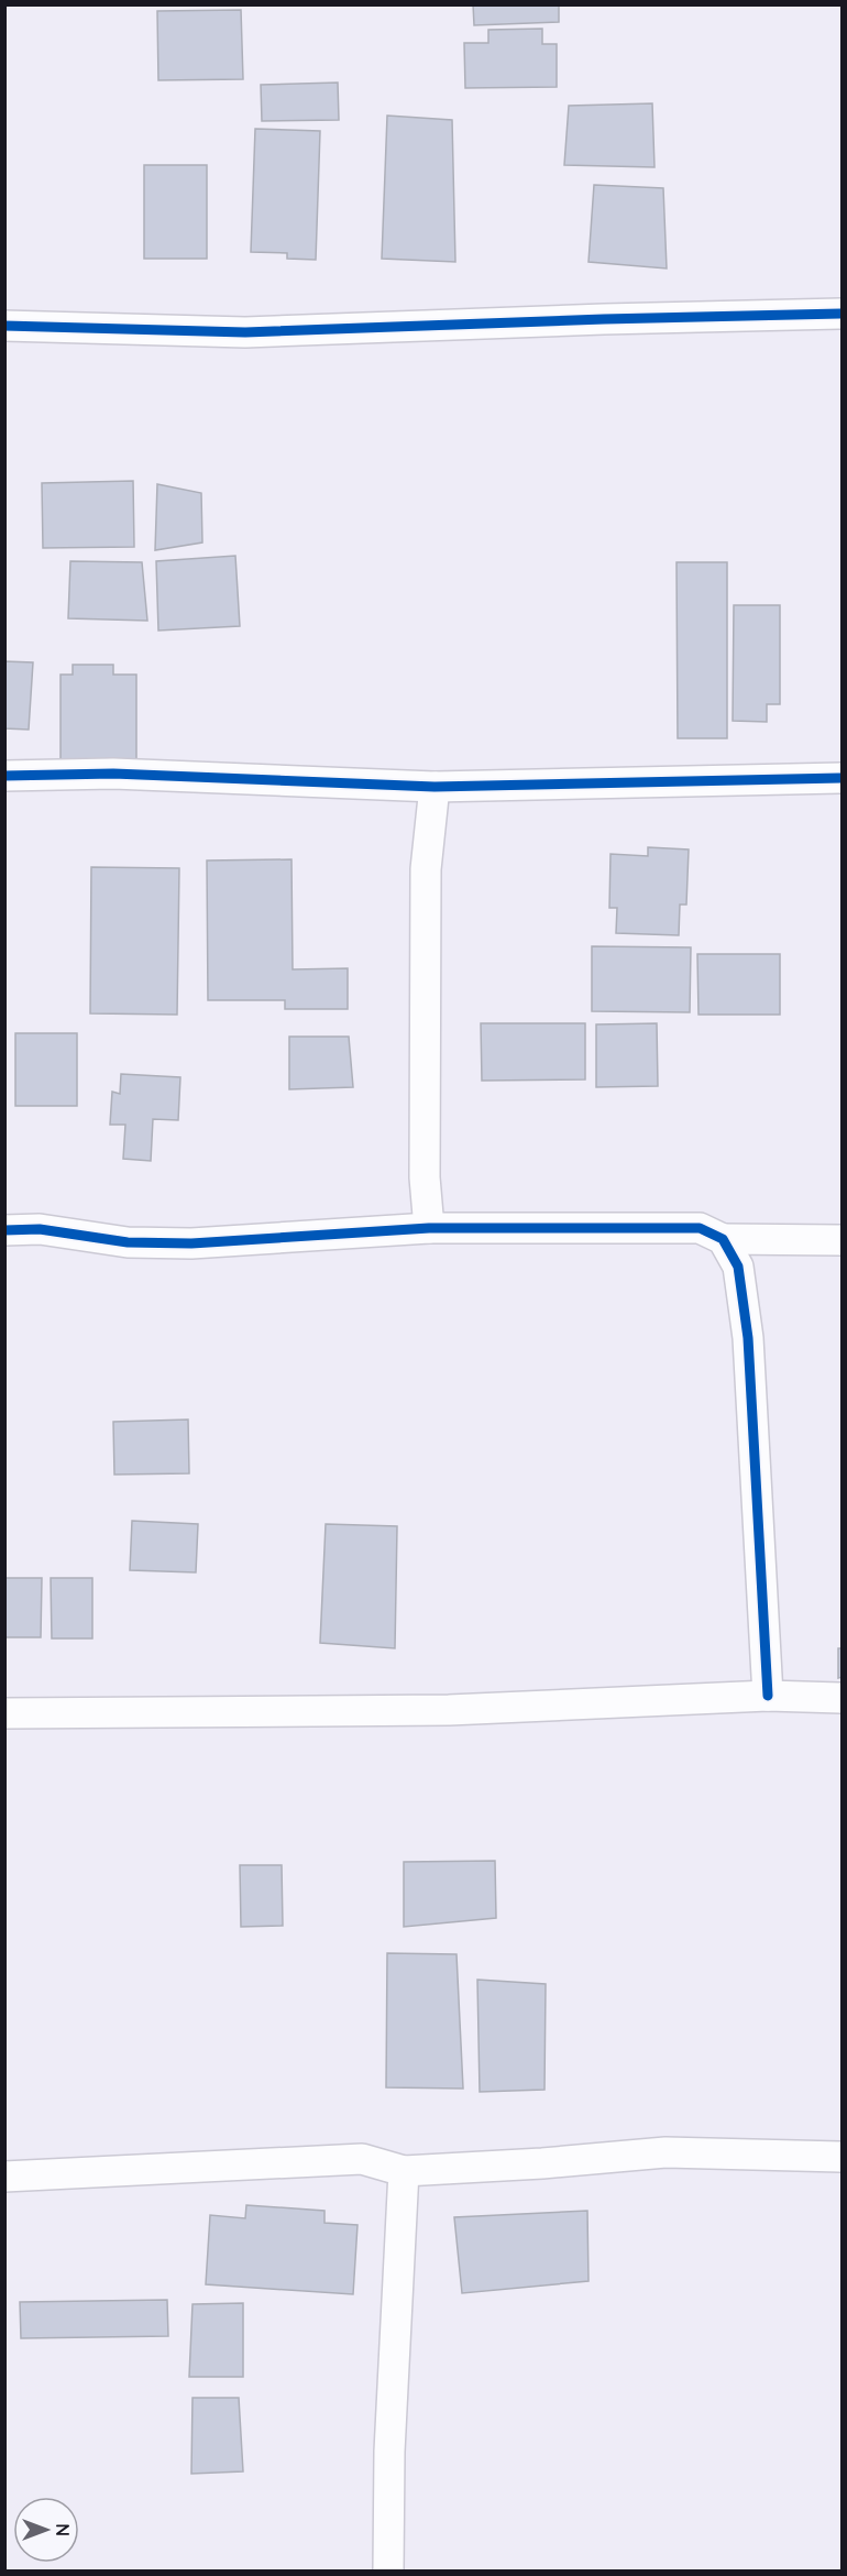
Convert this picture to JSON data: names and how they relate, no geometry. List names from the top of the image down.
{
  "north": "right"
}
